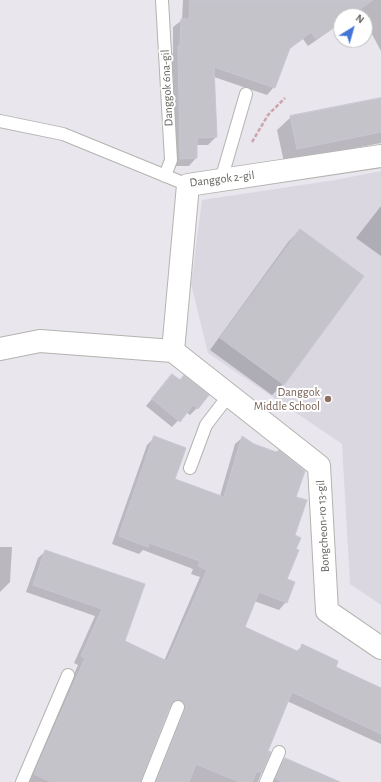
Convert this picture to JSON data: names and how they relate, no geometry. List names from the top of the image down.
{
  "streets": {
    "street": ["Danggok 2-gil", "Bongcheon-ro 13-gil"],
    "lane": ["Danggok 6na-gil"]
  },
  "crossings": [
    ["Danggok 6na-gil", "Danggok 2-gil"]
  ],
  "places": ["Danggok Middle School"],
  "north": "top right"
}
